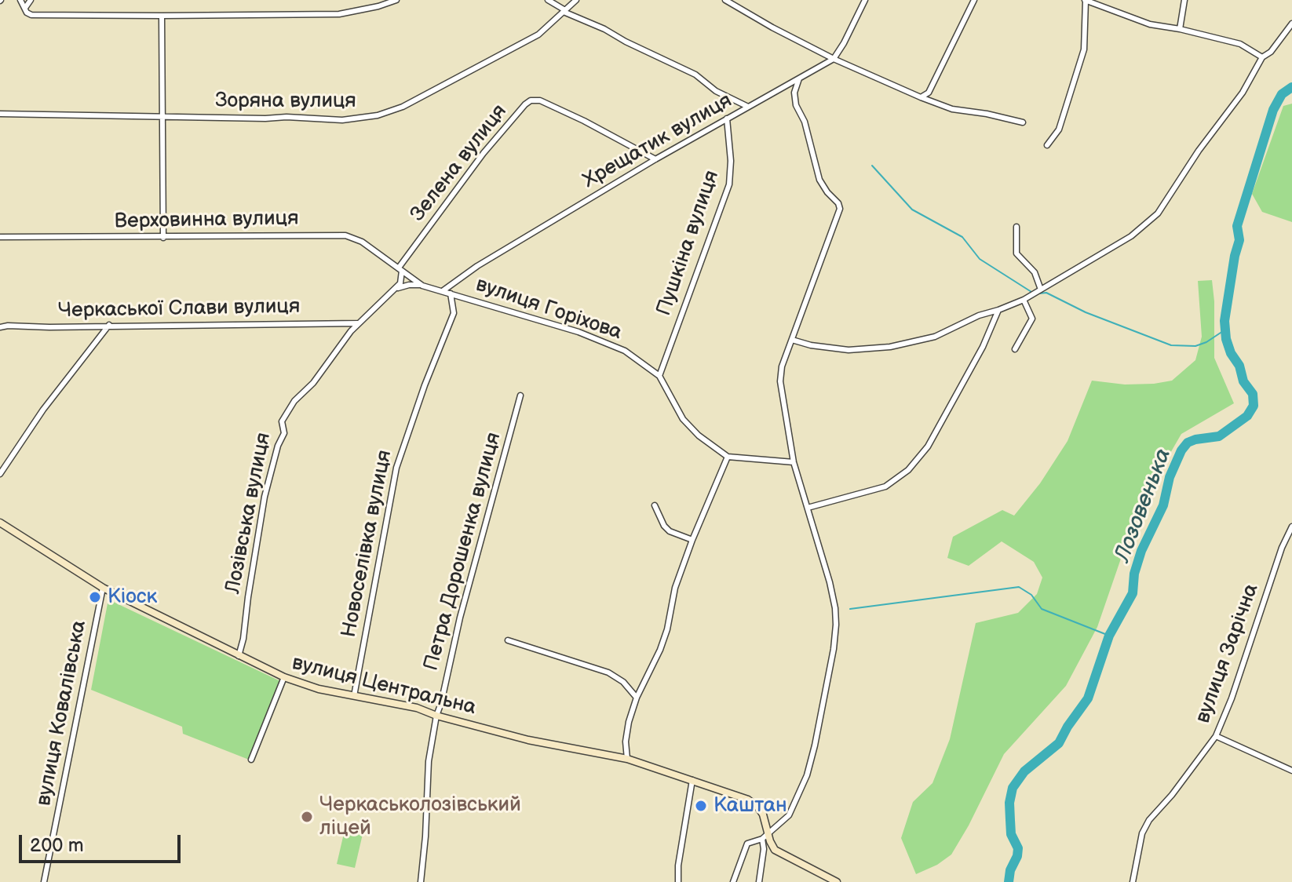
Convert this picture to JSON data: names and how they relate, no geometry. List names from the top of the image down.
{
  "streets": {
    "street": [
      "Зоряна вулиця",
      "Хрещатик вулиця",
      "Зелена вулиця",
      "Верховинна вулиця",
      "Пушкіна вулиця",
      "Черкаської Слави вулиця",
      "вулиця Горіхова",
      "Лозівська вулиця",
      "Новоселівка вулиця",
      "Петра Дорошенка вулиця",
      "вулиця Зарічна",
      "вулиця Центральна",
      "вулиця Ковалівська"
    ]
  },
  "crossings": [
    ["Хрещатик вулиця", "Зелена вулиця"],
    ["Хрещатик вулиця", "Пушкіна вулиця"],
    ["Хрещатик вулиця", "вулиця Горіхова"],
    ["Зелена вулиця", "Верховинна вулиця"],
    ["Зелена вулиця", "вулиця Горіхова"],
    ["Зелена вулиця", "Лозівська вулиця"],
    ["Верховинна вулиця", "вулиця Горіхова"],
    ["Верховинна вулиця", "Лозівська вулиця"],
    ["Пушкіна вулиця", "вулиця Горіхова"],
    ["Черкаської Слави вулиця", "Лозівська вулиця"],
    ["вулиця Горіхова", "Лозівська вулиця"],
    ["вулиця Горіхова", "Новоселівка вулиця"],
    ["Лозівська вулиця", "вулиця Центральна"],
    ["Новоселівка вулиця", "вулиця Центральна"],
    ["Петра Дорошенка вулиця", "вулиця Центральна"],
    ["вулиця Центральна", "вулиця Ковалівська"]
  ],
  "water": ["Лозовенька"],
  "places": ["Кіоск", "Каштан", "Черкаськолозівський ліцей"],
  "scale_bar": "200 m"
}
